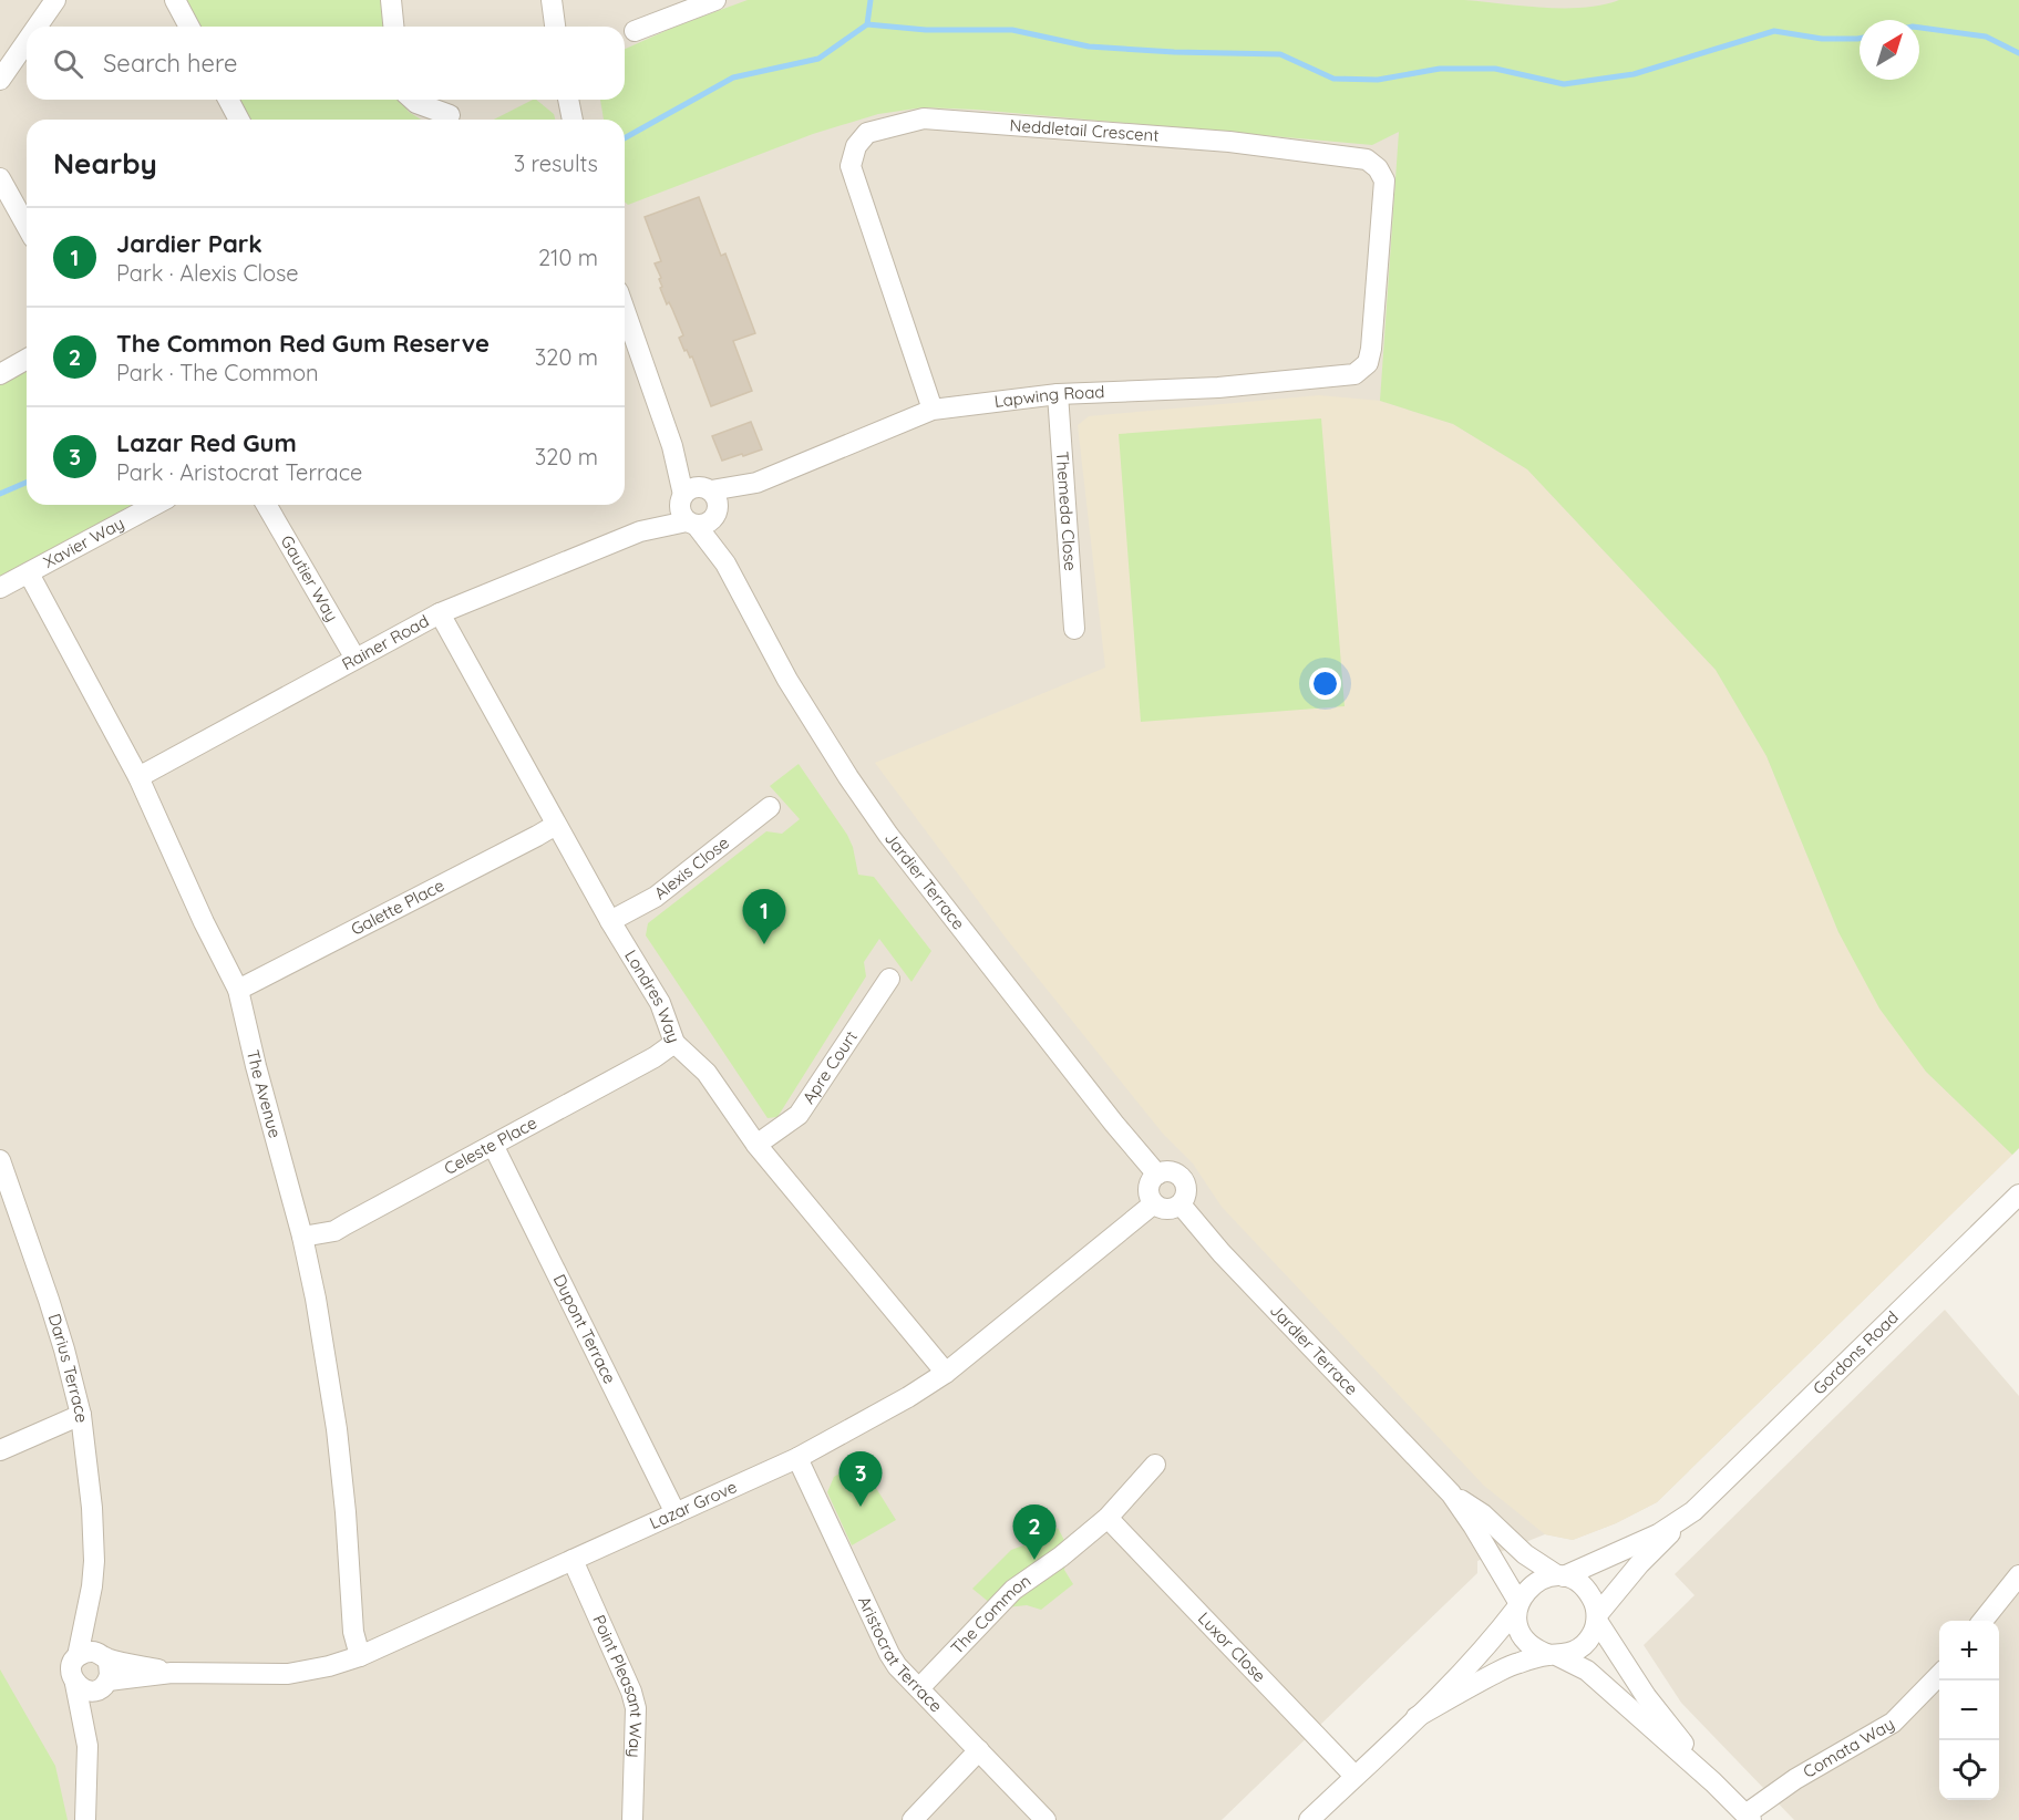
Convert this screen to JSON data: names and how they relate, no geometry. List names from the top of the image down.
{
  "streets": {
    "street": [
      "Neddletail Crescent",
      "Lapwing Road",
      "Themeda Close",
      "Xavier Way",
      "Gautier Way",
      "Rainer Road",
      "Alexis Close",
      "Jardier Terrace",
      "Galette Place",
      "Londres Way",
      "Apre Court",
      "The Avenue",
      "Celeste Place",
      "Dupont Terrace",
      "Gordons Road",
      "Darius Terrace",
      "Lazar Grove",
      "The Common",
      "Luxor Close",
      "Aristocrat Terrace",
      "Point Pleasant Way",
      "Comata Way"
    ]
  },
  "crossings": [
    ["Neddletail Crescent", "Lapwing Road"],
    ["Lapwing Road", "Themeda Close"],
    ["Lapwing Road", "Rainer Road"],
    ["Lapwing Road", "Jardier Terrace"],
    ["Xavier Way", "The Avenue"],
    ["Gautier Way", "Rainer Road"],
    ["Rainer Road", "Jardier Terrace"],
    ["Rainer Road", "Londres Way"],
    ["Rainer Road", "The Avenue"],
    ["Alexis Close", "Londres Way"],
    ["Jardier Terrace", "Gordons Road"],
    ["Jardier Terrace", "Lazar Grove"],
    ["Galette Place", "Londres Way"],
    ["Galette Place", "The Avenue"],
    ["Londres Way", "Apre Court"],
    ["Londres Way", "Celeste Place"],
    ["Londres Way", "Lazar Grove"],
    ["The Avenue", "Celeste Place"],
    ["The Avenue", "Lazar Grove"],
    ["Celeste Place", "Dupont Terrace"],
    ["Dupont Terrace", "Lazar Grove"],
    ["Darius Terrace", "Lazar Grove"],
    ["Lazar Grove", "Aristocrat Terrace"],
    ["Lazar Grove", "Point Pleasant Way"],
    ["The Common", "Luxor Close"],
    ["The Common", "Aristocrat Terrace"]
  ],
  "north": "top right",
  "page": {
    "search": "Search here",
    "heading": ["Nearby", "3 results"],
    "list": [
      {
        "mark": "1",
        "name": "Jardier Park",
        "note": "Park · Alexis Close",
        "value": "210 m"
      },
      {
        "mark": "2",
        "name": "The Common Red Gum Reserve",
        "note": "Park · The Common",
        "value": "320 m"
      },
      {
        "mark": "3",
        "name": "Lazar Red Gum",
        "note": "Park · Aristocrat Terrace",
        "value": "320 m"
      }
    ],
    "pins": ["1", "3", "2"],
    "map_buttons": ["+", "−"]
  }
}
